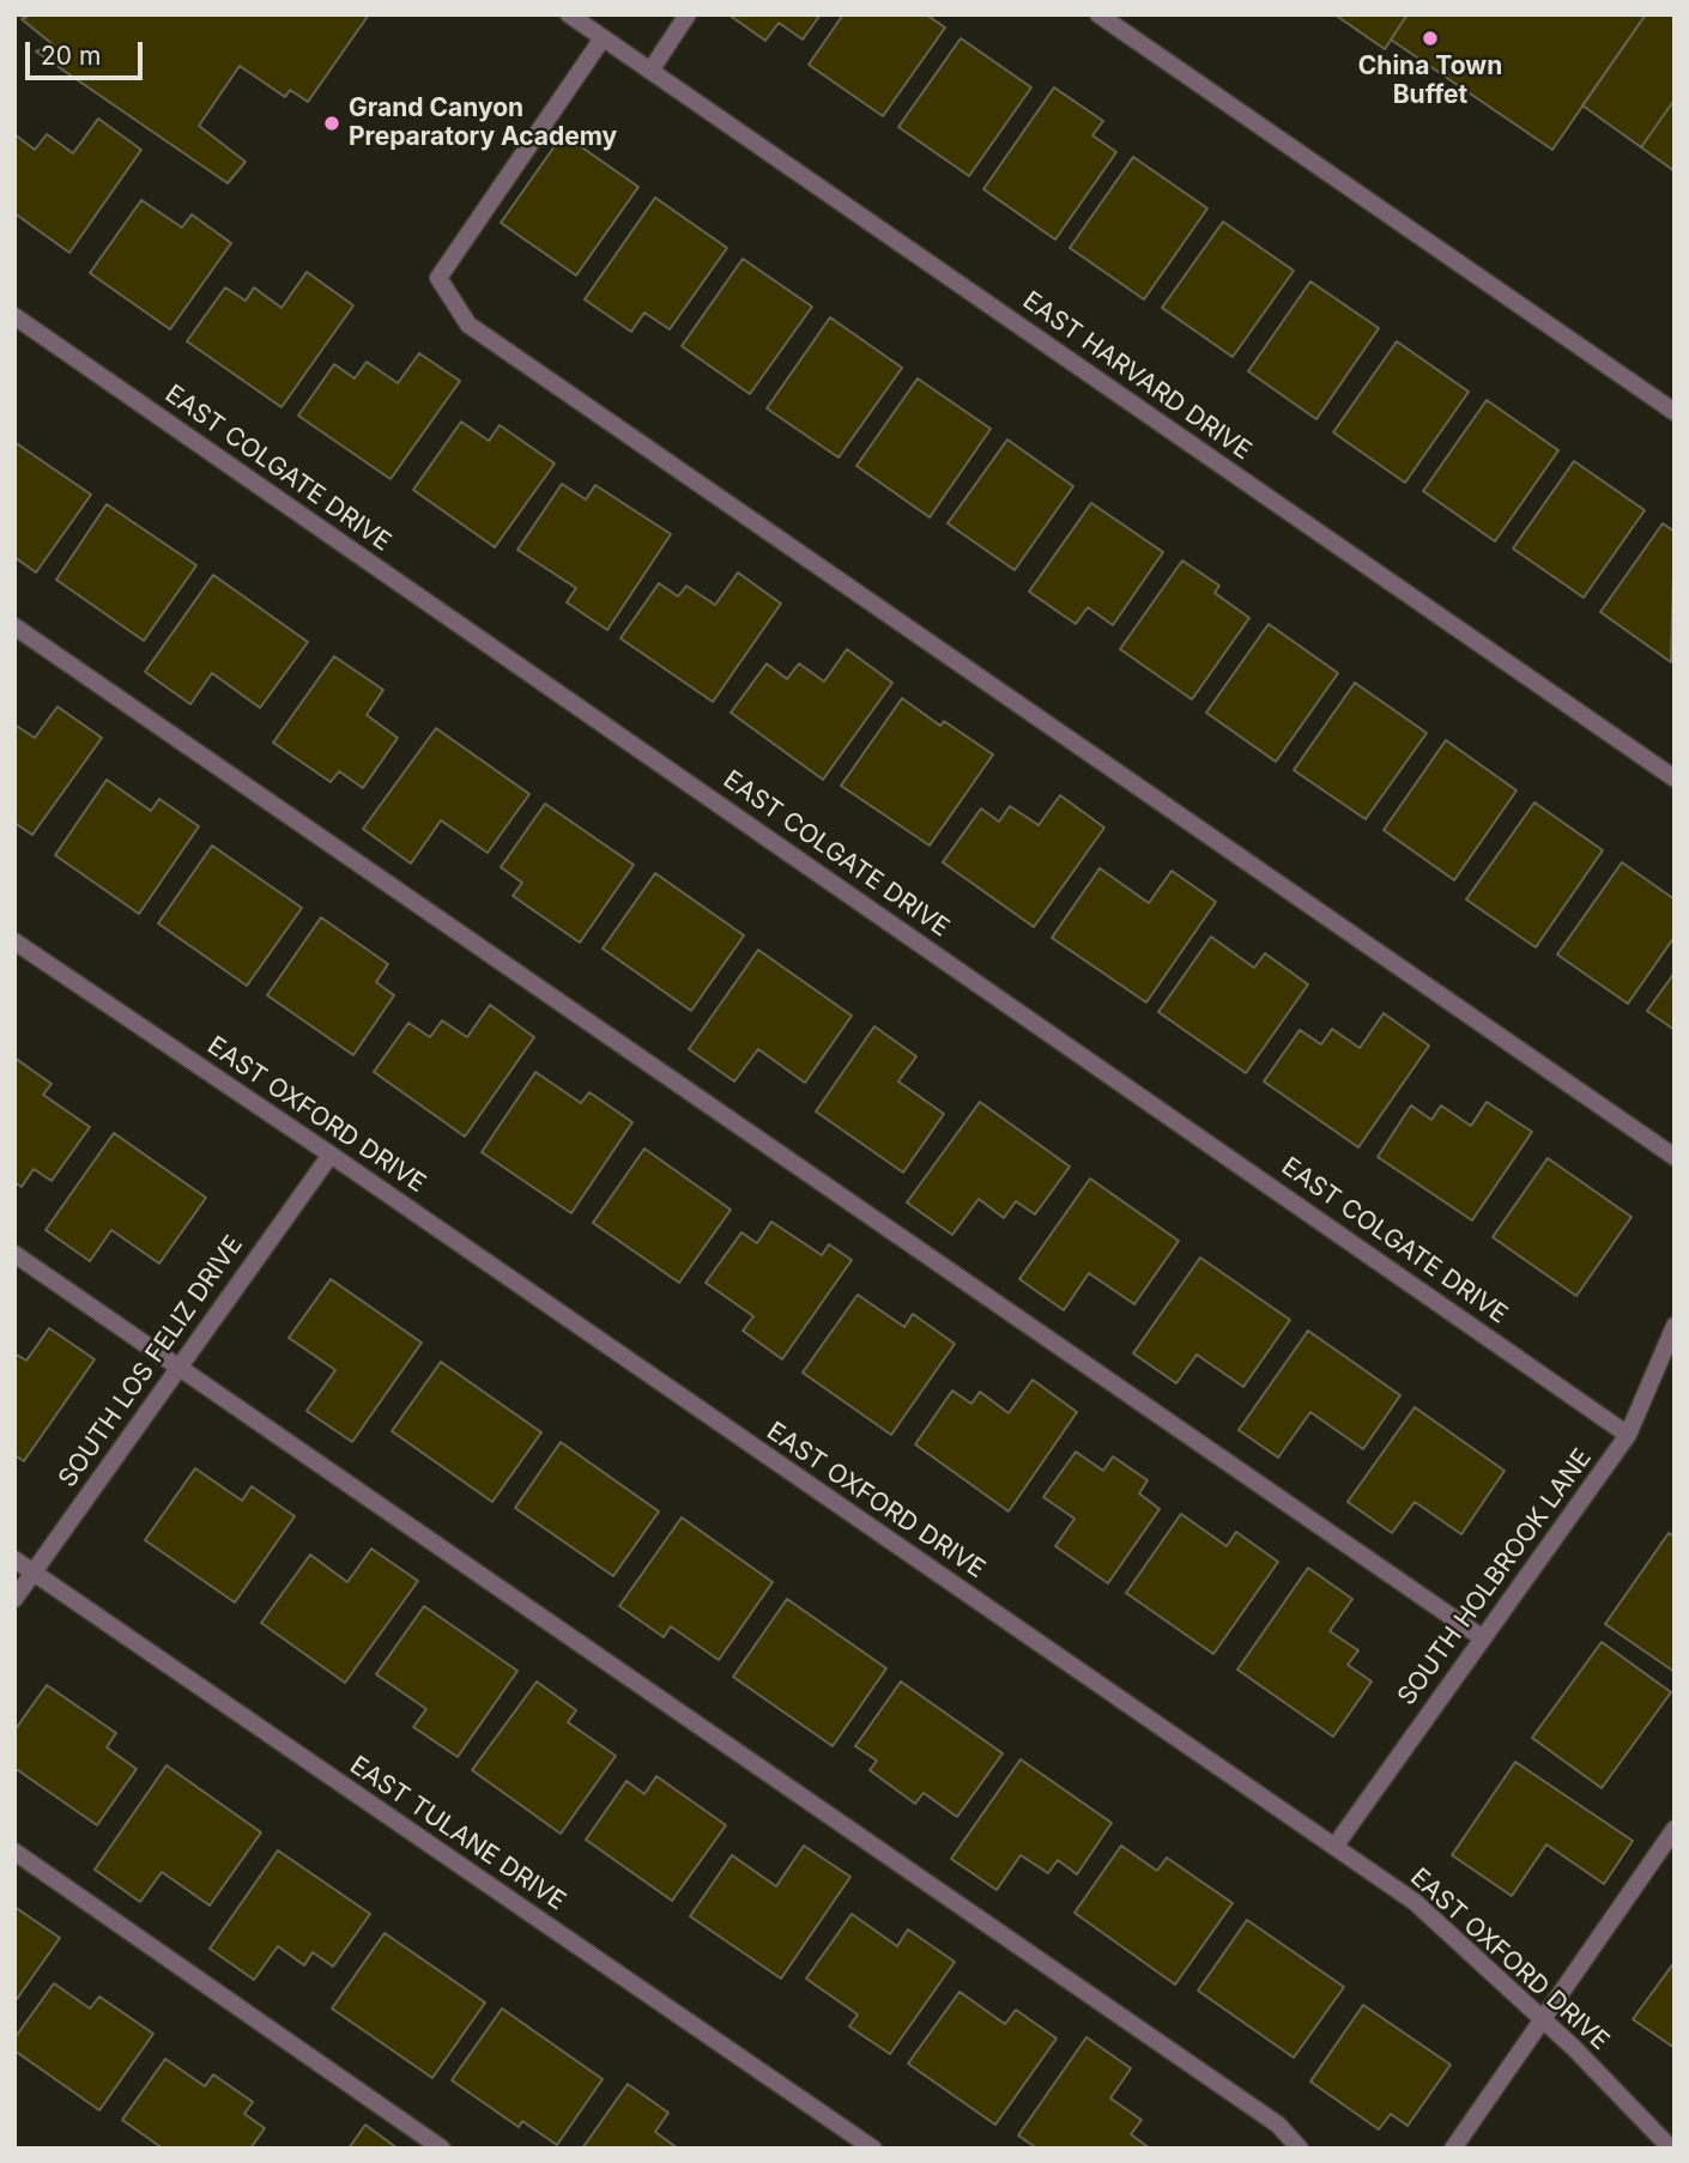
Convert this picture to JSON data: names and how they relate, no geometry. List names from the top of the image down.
{
  "streets": {
    "street": [
      "EAST HARVARD DRIVE",
      "EAST COLGATE DRIVE",
      "EAST OXFORD DRIVE",
      "SOUTH LOS FELIZ DRIVE",
      "SOUTH HOLBROOK LANE",
      "EAST TULANE DRIVE"
    ]
  },
  "crossings": [
    ["EAST COLGATE DRIVE", "SOUTH HOLBROOK LANE"],
    ["EAST OXFORD DRIVE", "SOUTH LOS FELIZ DRIVE"],
    ["EAST OXFORD DRIVE", "SOUTH HOLBROOK LANE"],
    ["SOUTH LOS FELIZ DRIVE", "EAST TULANE DRIVE"]
  ],
  "places": ["China Town Buffet", "Grand Canyon Preparatory Academy"],
  "scale_bar": "20 m"
}
